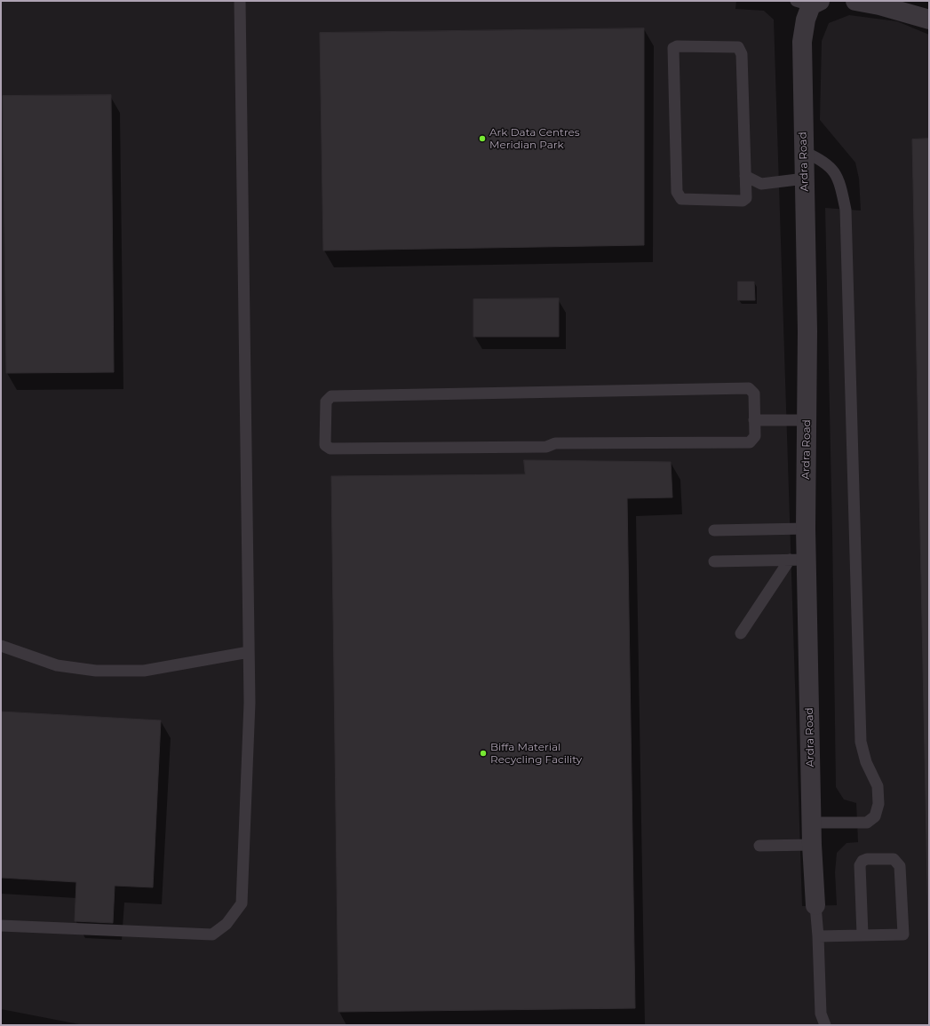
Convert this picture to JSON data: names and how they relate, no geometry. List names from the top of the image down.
{
  "streets": {
    "street": ["Ardra Road"]
  },
  "places": ["Ark Data Centres Meridian Park", "Biffa Material Recycling Facility"]
}
